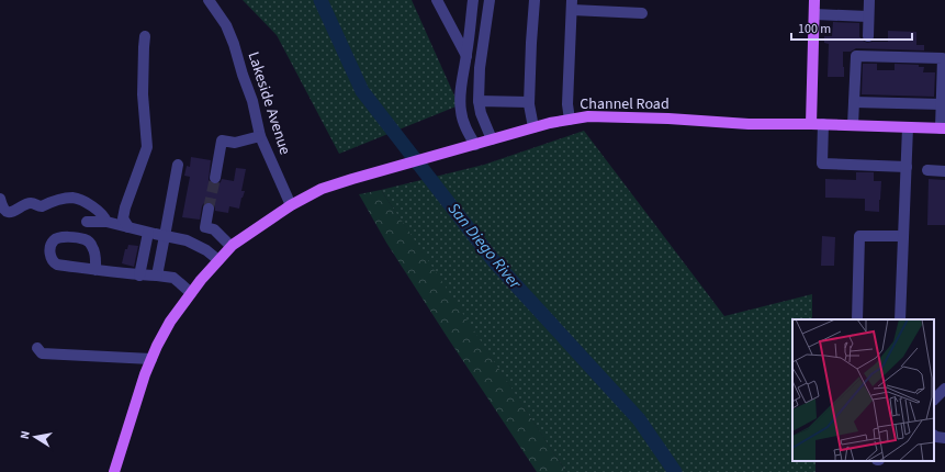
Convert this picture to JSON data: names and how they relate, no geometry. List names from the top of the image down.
{
  "streets": {
    "main road": ["Channel Road"],
    "street": ["Lakeside Avenue"]
  },
  "crossings": [
    ["Lakeside Avenue", "Channel Road"]
  ],
  "water": ["San Diego River"],
  "scale_bar": "100 m",
  "north": "left"
}
